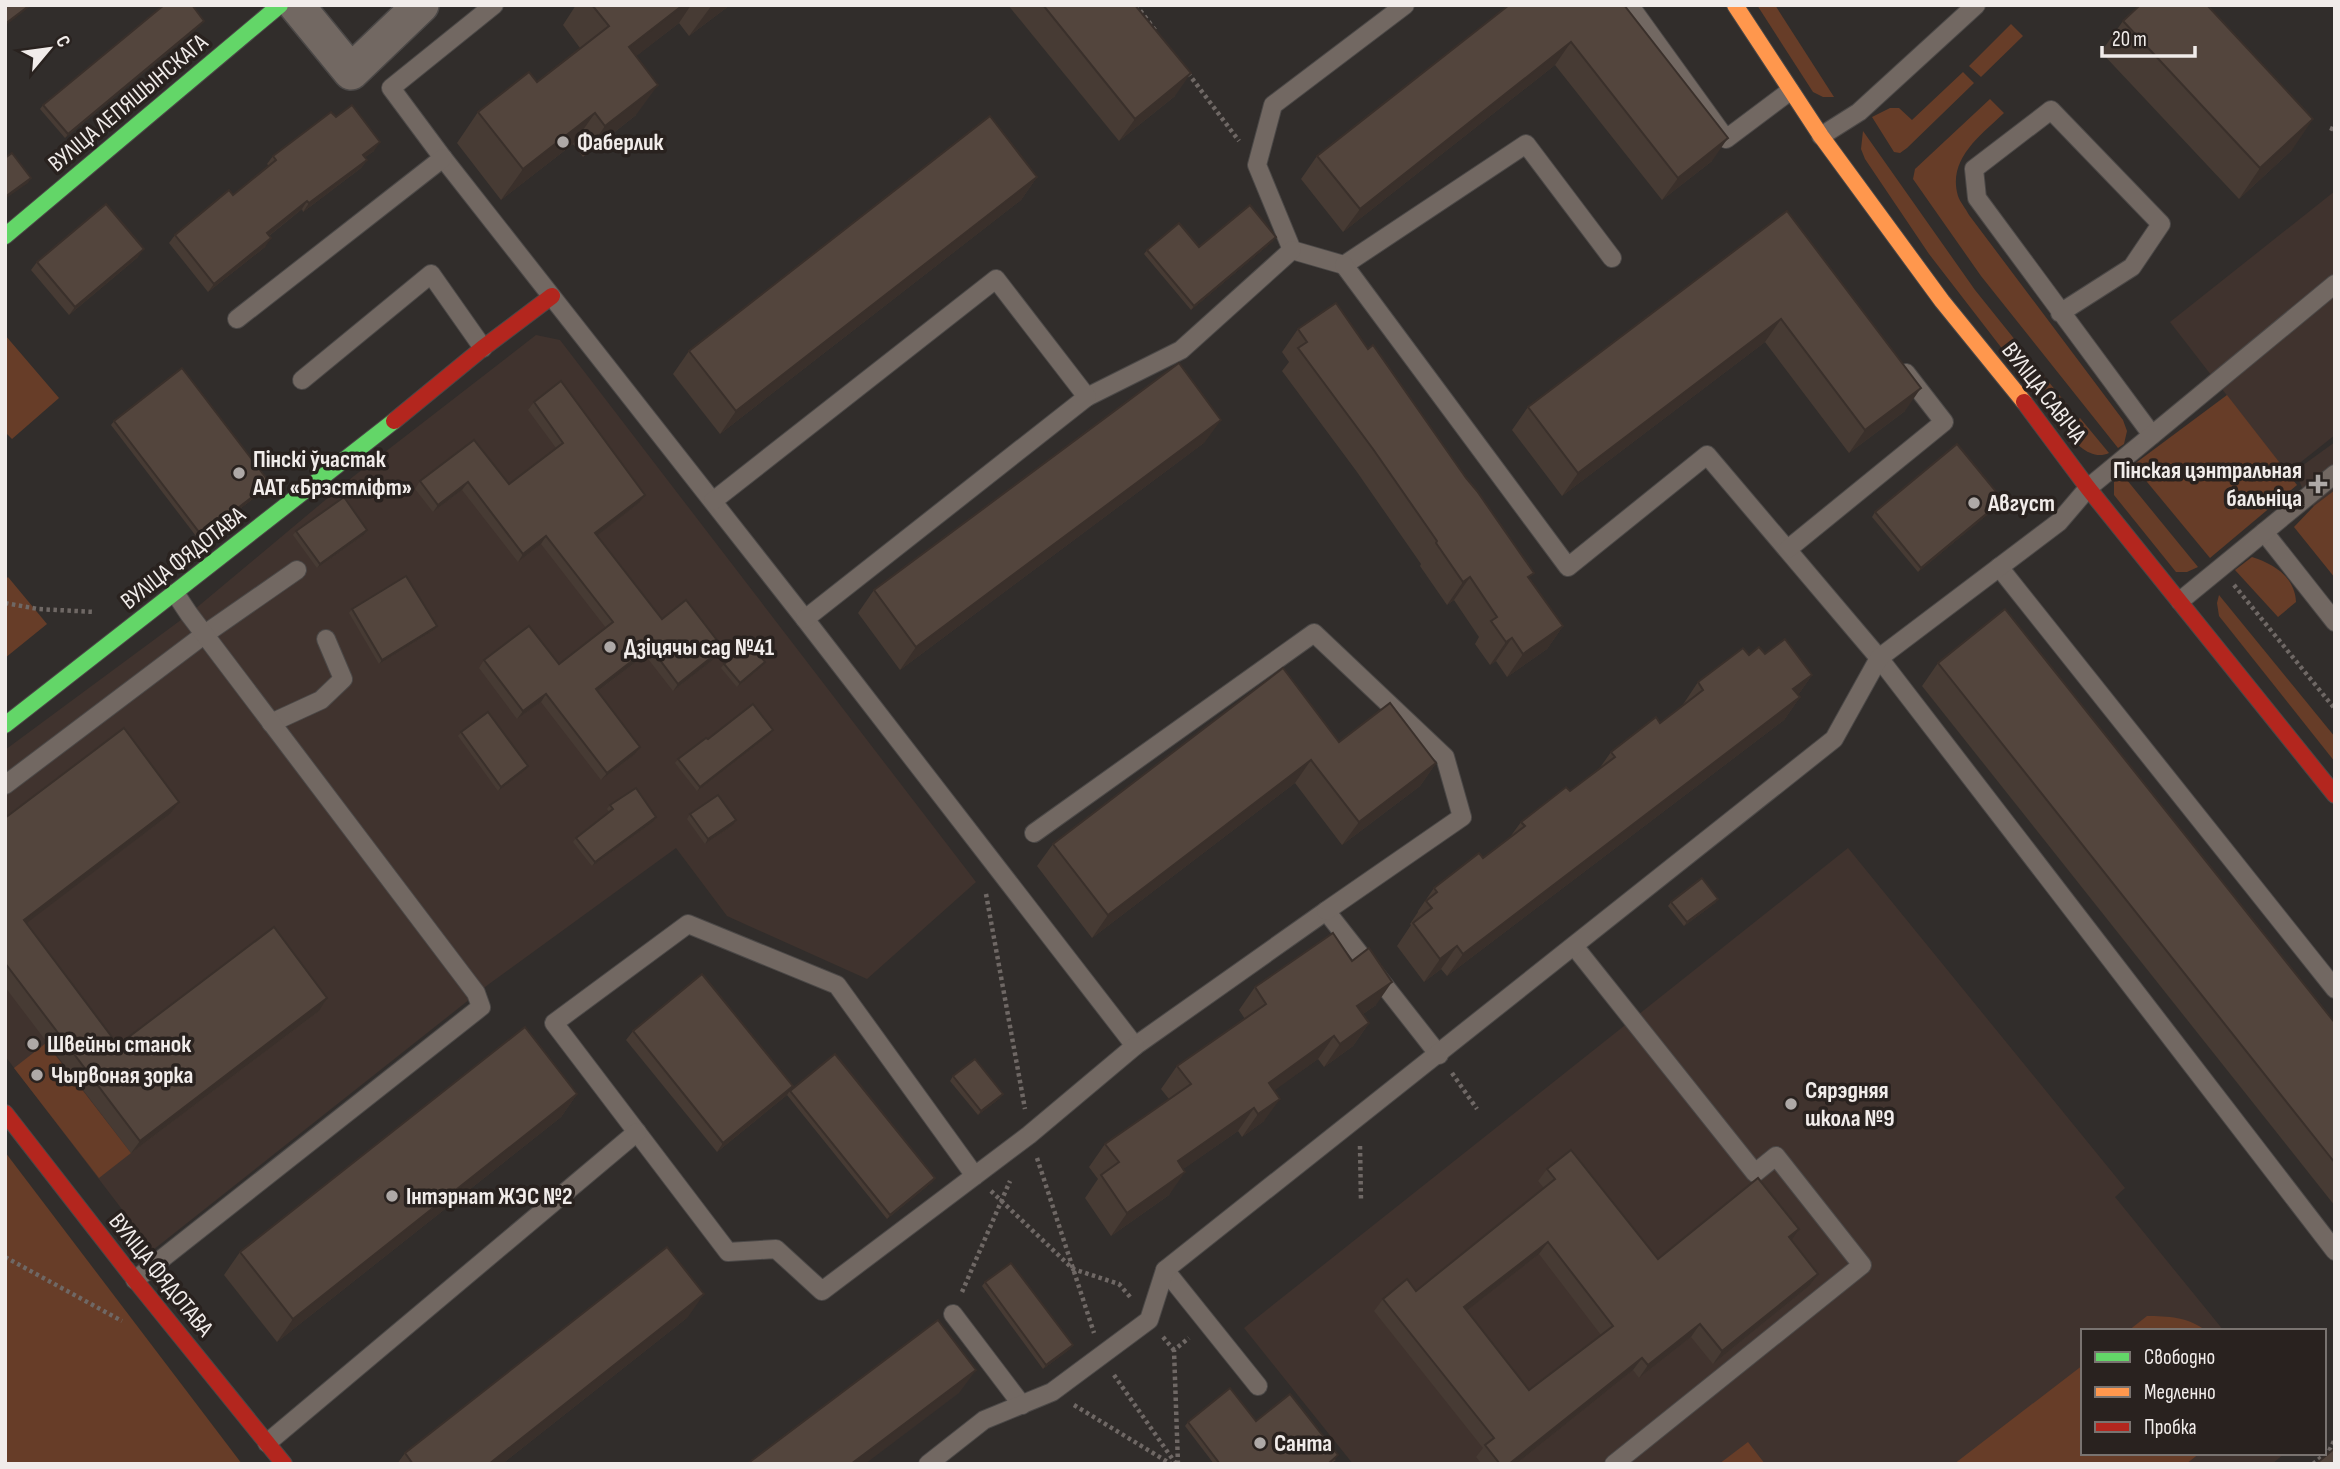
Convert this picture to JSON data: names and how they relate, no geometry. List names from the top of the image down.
{
  "streets": {
    "street": ["ВУЛІЦА ЛЕПЯШЫНСКАГА", "ВУЛІЦА САВІЧА", "ВУЛІЦА ФЯДОТАВА"]
  },
  "places": {
    "other": [
      "Фаберлик",
      "Пінскі ўчастак ААТ «Брэстліфт»",
      "Август",
      "Дзіцячы сад №41",
      "Швейны станок",
      "Чырвоная зорка",
      "Сярэдняя школа №9",
      "Інтэрнат ЖЭС №2",
      "Санта"
    ],
    "health": ["Пінская цэнтральная бальніца"]
  },
  "legend": ["Свободно", "Медленно", "Пробка"],
  "scale_bar": "20 m",
  "north": "top right"
}
